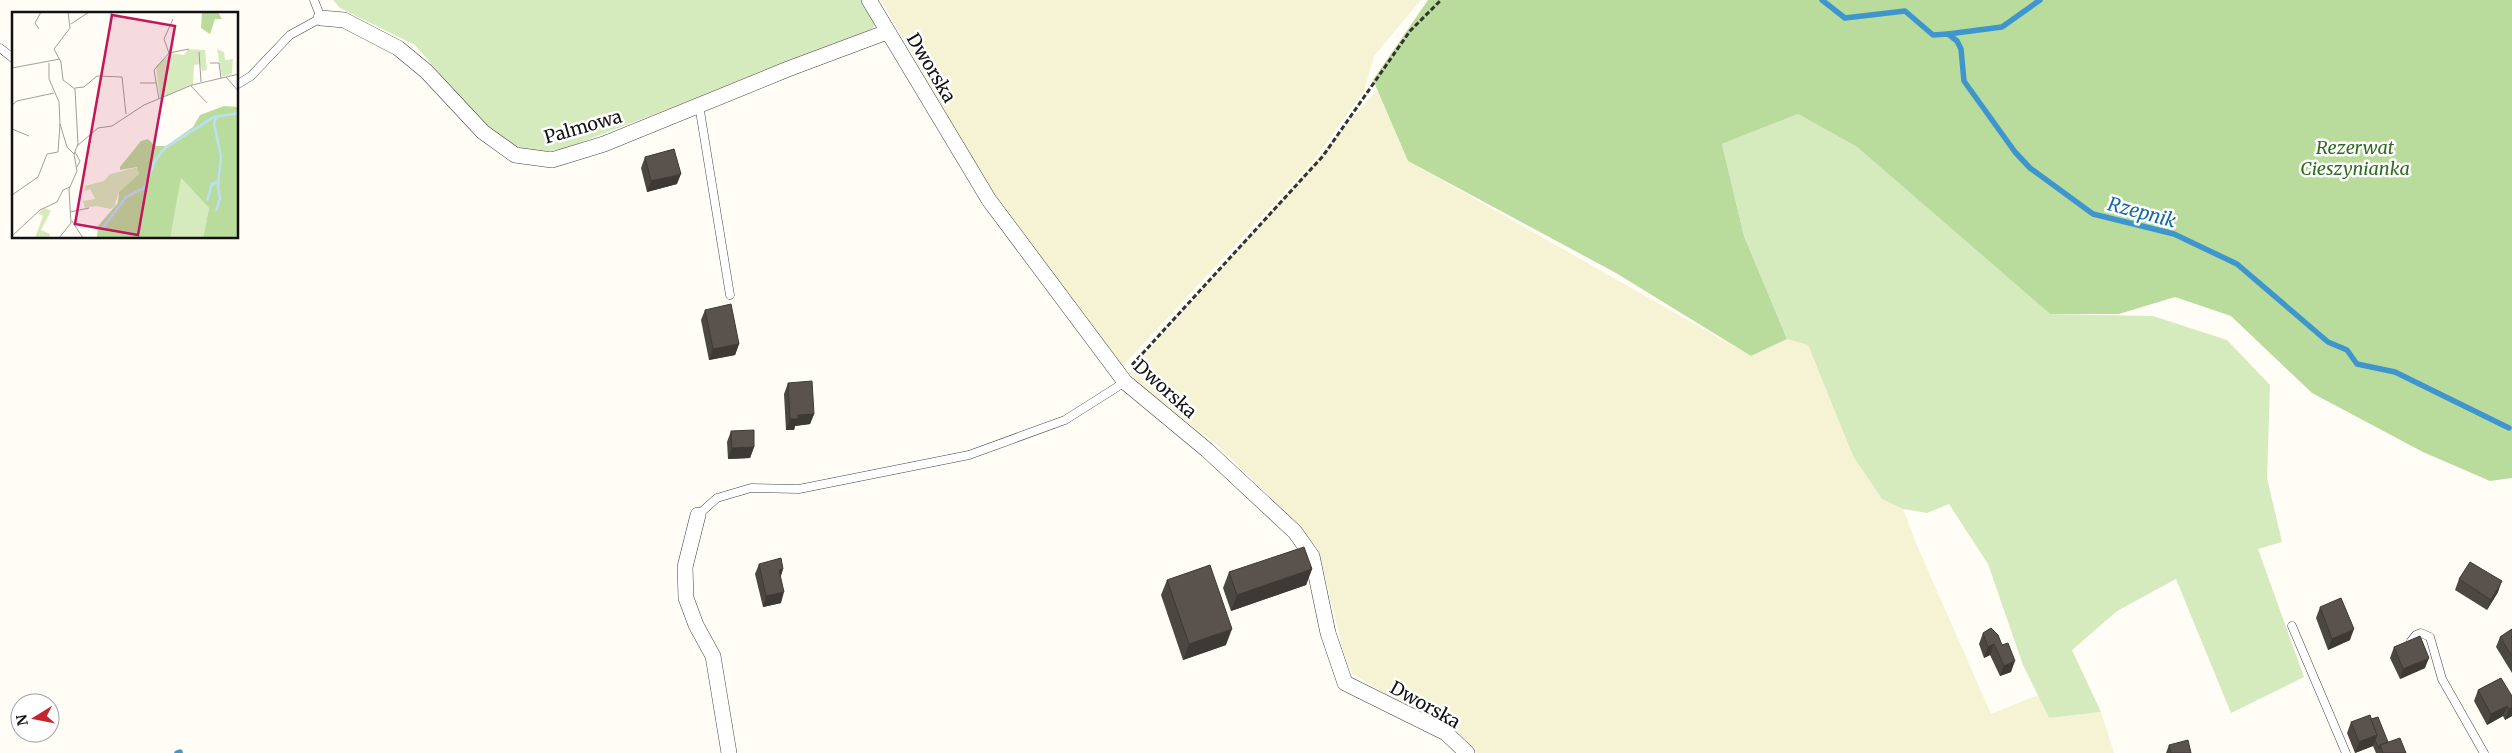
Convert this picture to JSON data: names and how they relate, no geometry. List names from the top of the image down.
{
  "streets": {
    "street": ["Dworska", "Palmowa"]
  },
  "crossings": [
    ["Dworska", "Palmowa"]
  ],
  "water": ["Rzepnik"],
  "parks": ["Rezerwat Cieszynianka"],
  "north": "left"
}
